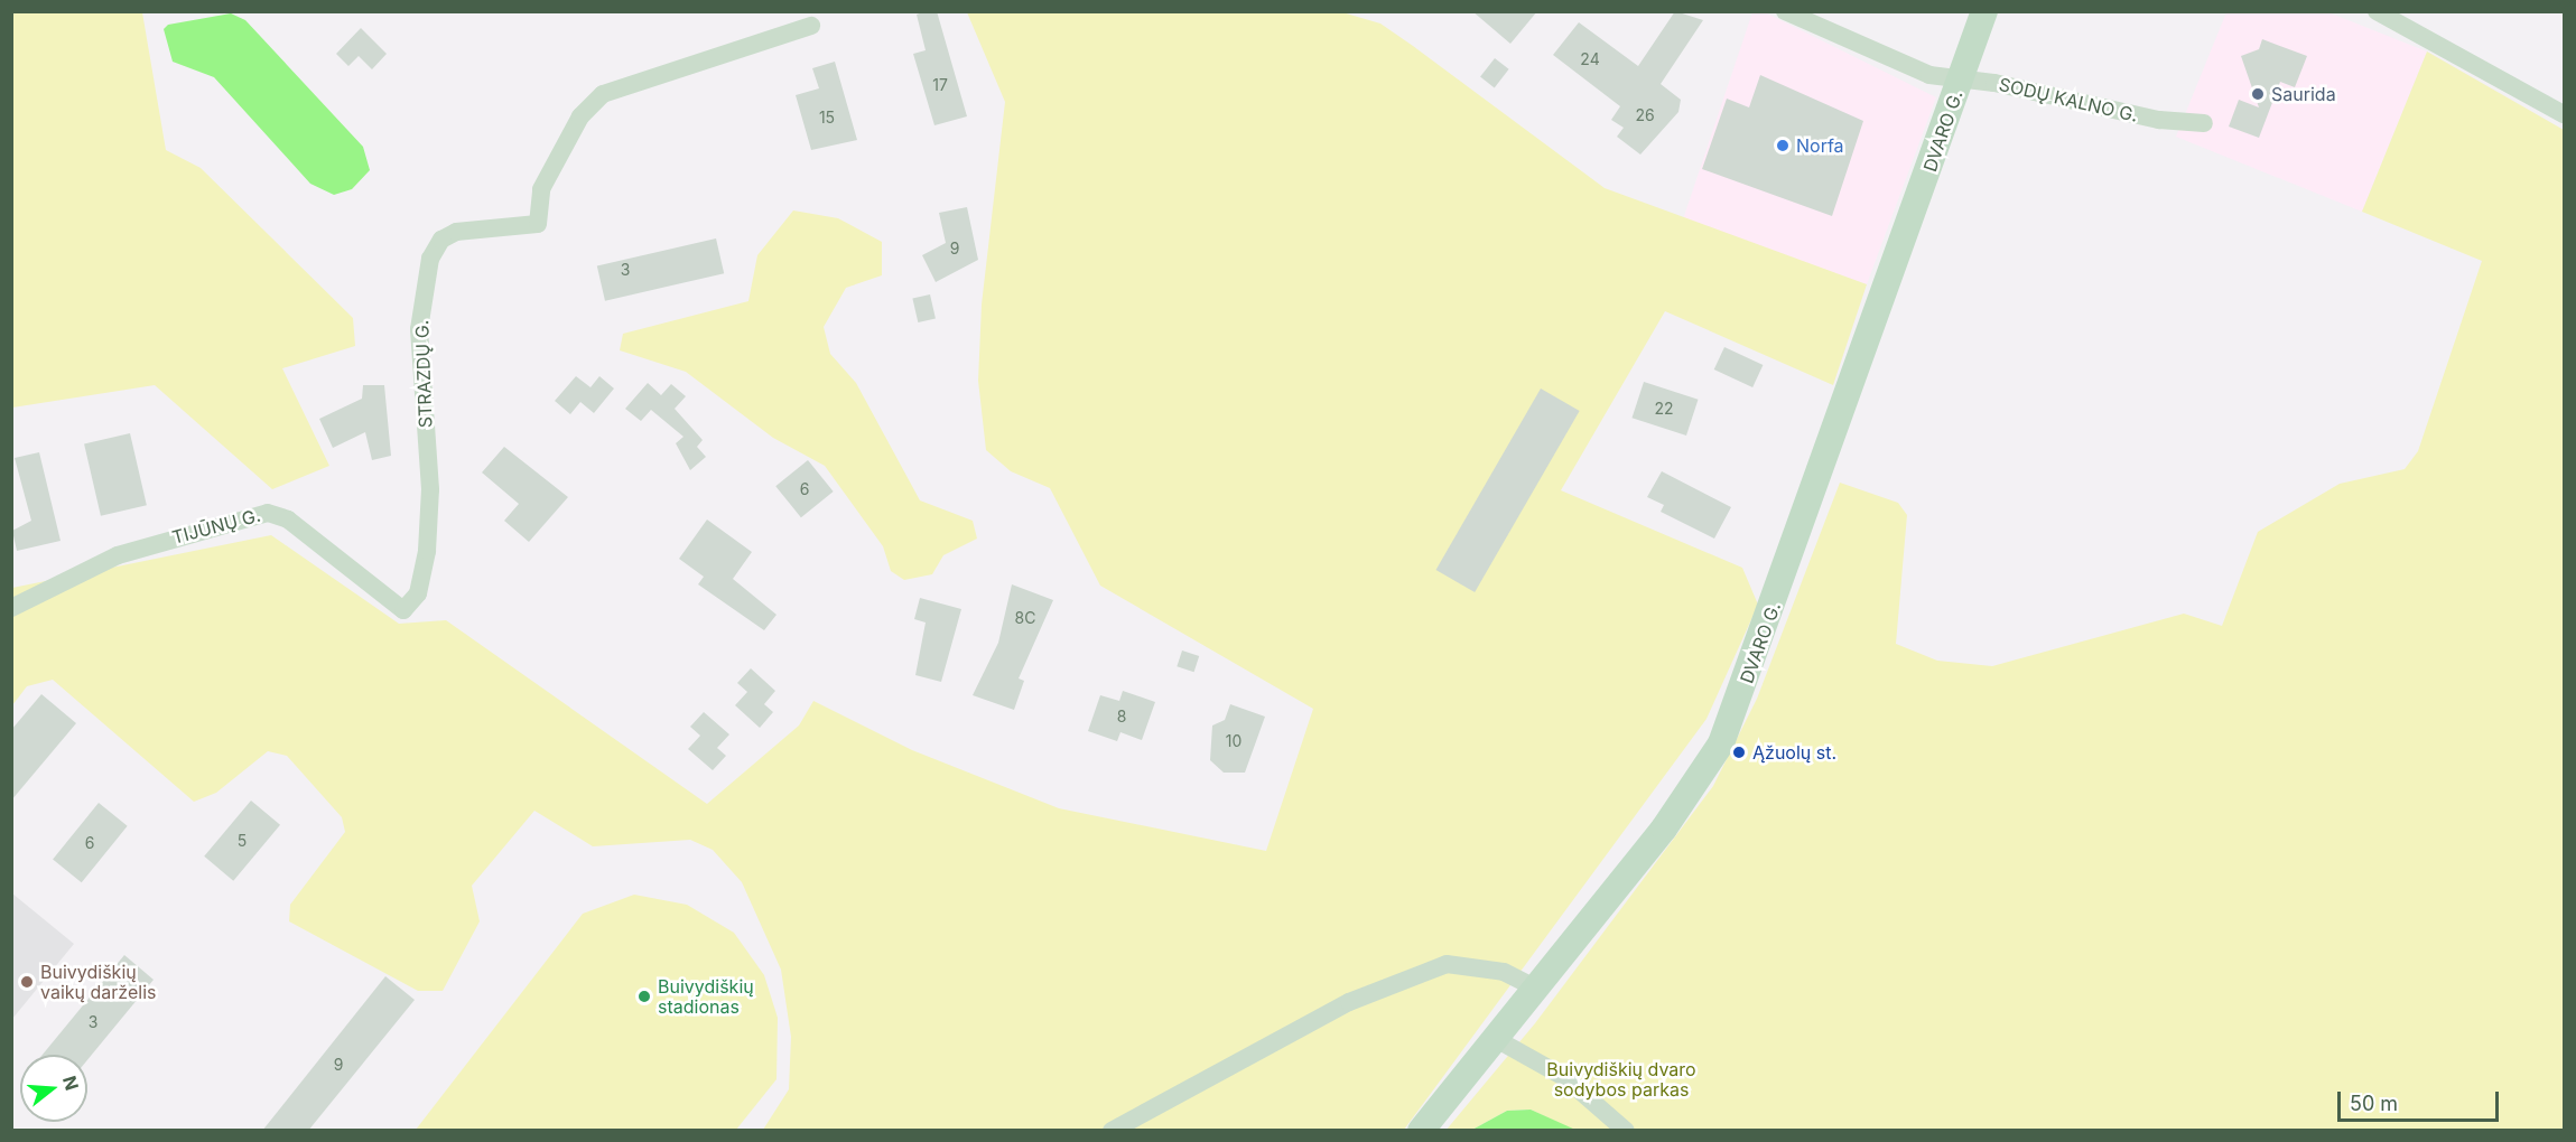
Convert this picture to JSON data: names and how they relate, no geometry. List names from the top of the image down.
{
  "streets": {
    "main road": ["DVARO G."],
    "street": ["SODŲ KALNO G.", "STRAZDŲ G.", "TIJŪNŲ G."]
  },
  "crossings": [
    ["SODŲ KALNO G.", "DVARO G."],
    ["STRAZDŲ G.", "TIJŪNŲ G."]
  ],
  "parks": ["Buivydiškių dvaro sodybos parkas"],
  "places": [
    "Saurida",
    "Norfa",
    "Ąžuolų st.",
    "Buivydiškių vaikų darželis",
    "Buivydiškių stadionas"
  ],
  "house_numbers": [
    "24",
    "17",
    "26",
    "15",
    "9",
    "3",
    "22",
    "6",
    "8C",
    "8",
    "10",
    "5",
    "6",
    "3",
    "9"
  ],
  "scale_bar": "50 m",
  "north": "right"
}
